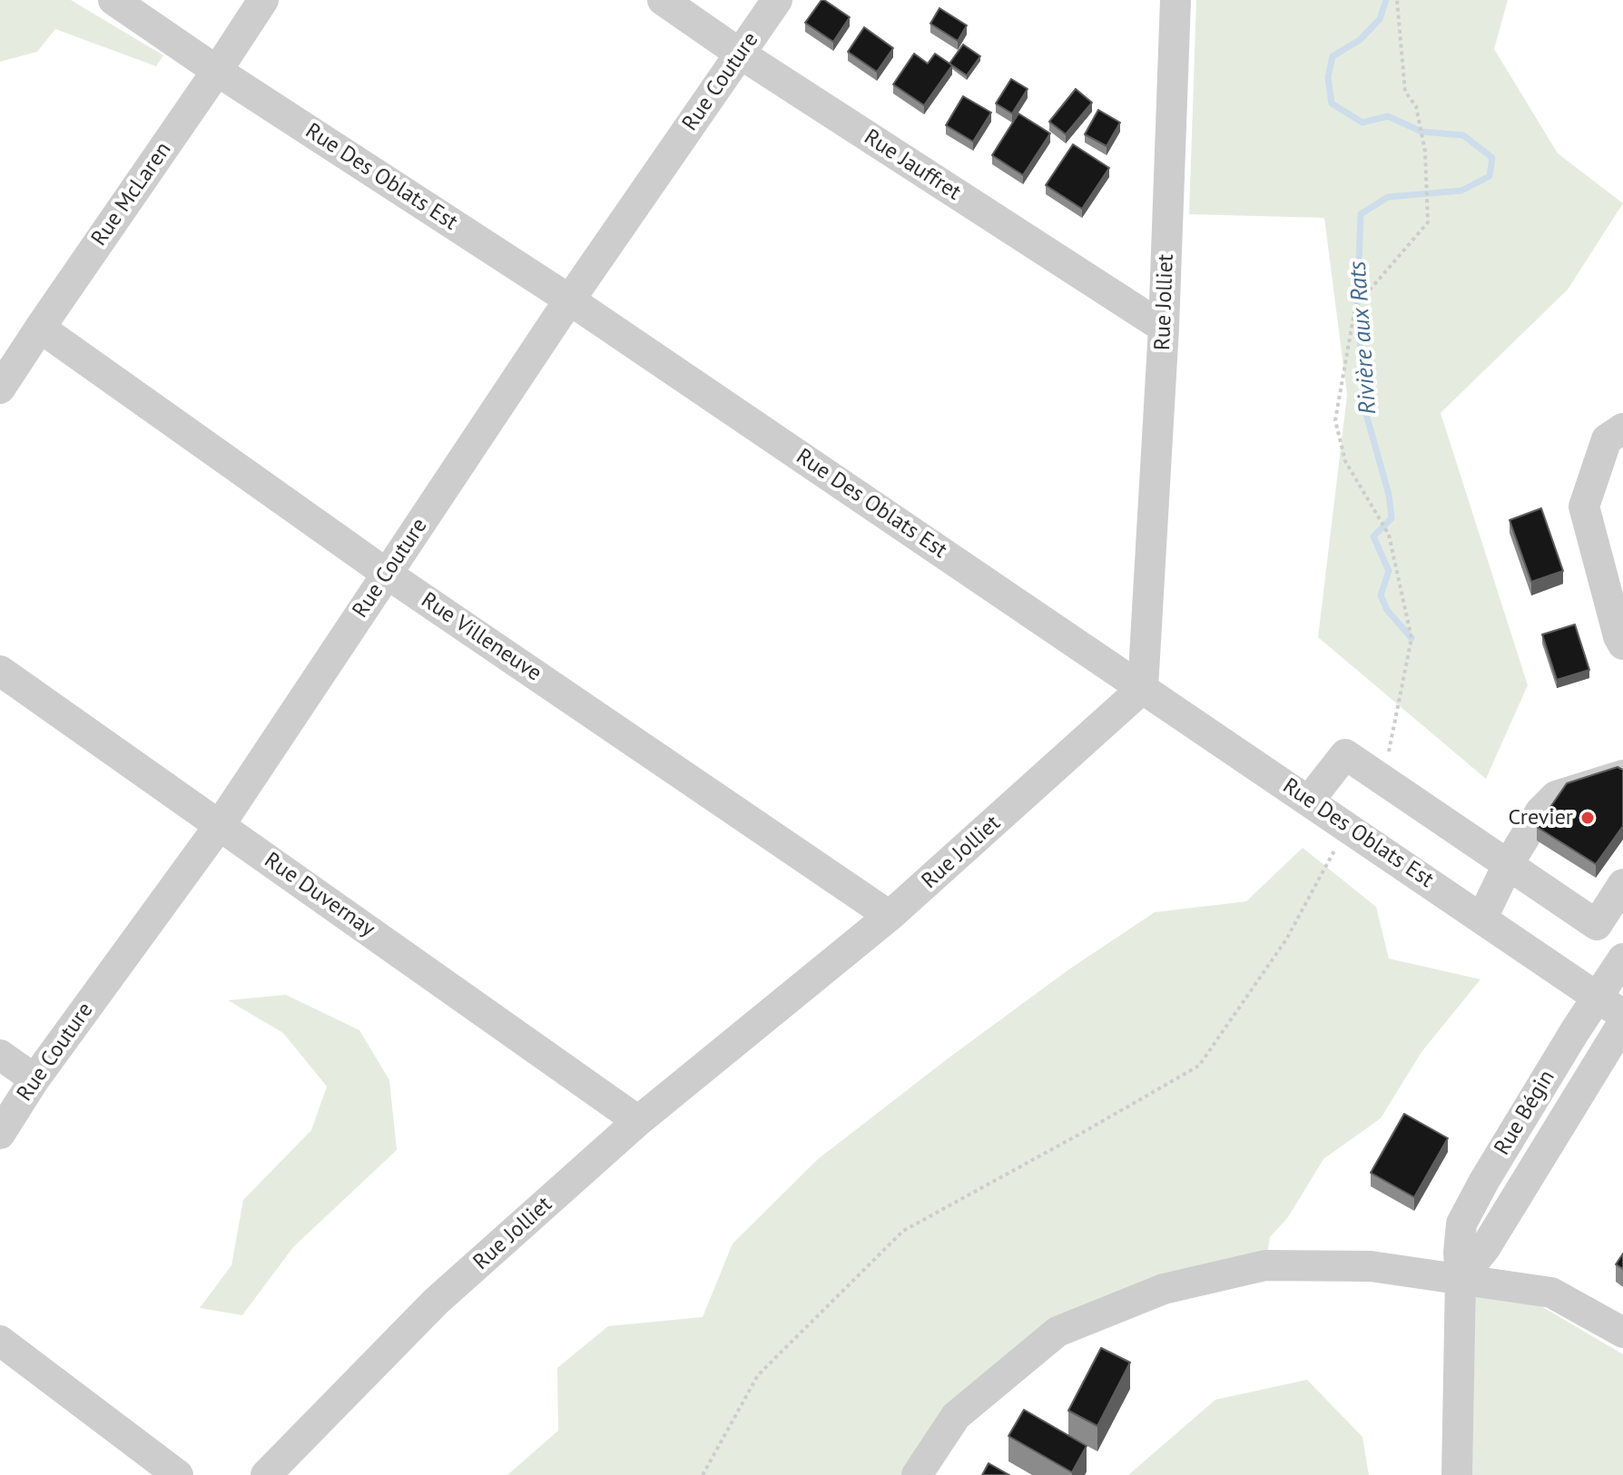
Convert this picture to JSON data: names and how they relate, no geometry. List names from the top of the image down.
{
  "streets": {
    "street": [
      "Rue Couture",
      "Rue Jauffret",
      "Rue Des Oblats Est",
      "Rue McLaren",
      "Rue Jolliet",
      "Rue Villeneuve",
      "Rue Duvernay",
      "Rue Bégin"
    ]
  },
  "crossings": [
    ["Rue Couture", "Rue Jauffret"],
    ["Rue Couture", "Rue Des Oblats Est"],
    ["Rue Couture", "Rue Villeneuve"],
    ["Rue Couture", "Rue Duvernay"],
    ["Rue Jauffret", "Rue Jolliet"],
    ["Rue Des Oblats Est", "Rue McLaren"],
    ["Rue Des Oblats Est", "Rue Jolliet"],
    ["Rue Des Oblats Est", "Rue Bégin"],
    ["Rue McLaren", "Rue Villeneuve"],
    ["Rue Jolliet", "Rue Villeneuve"],
    ["Rue Jolliet", "Rue Duvernay"]
  ],
  "water": ["Rivière aux Rats"],
  "places": ["Crevier"]
}
